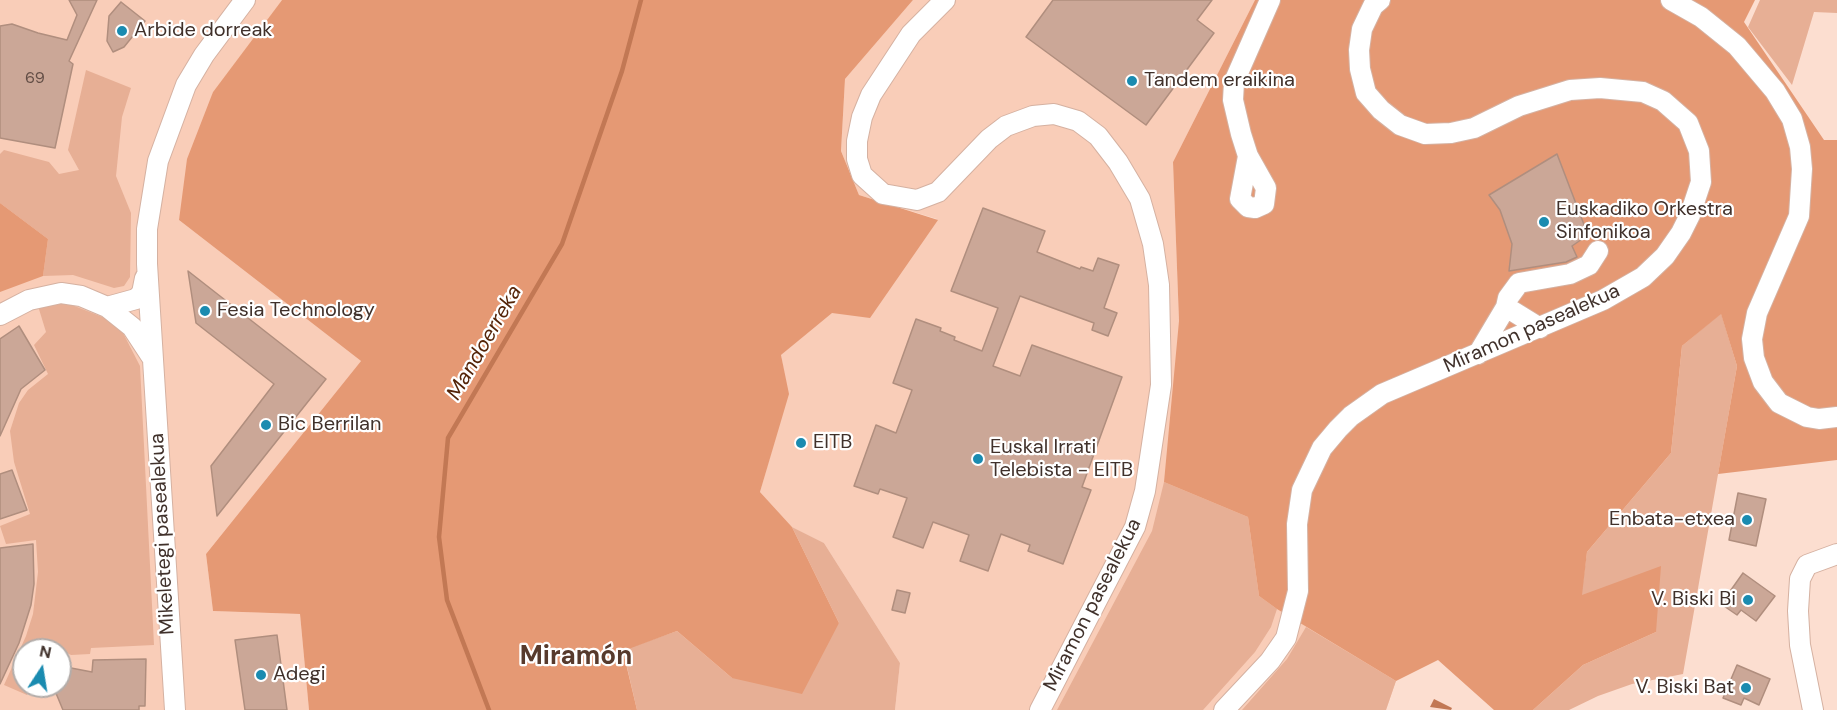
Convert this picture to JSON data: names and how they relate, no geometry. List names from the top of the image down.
{
  "streets": {
    "street": ["Miramon pasealekua", "Mikeletegi pasealekua"]
  },
  "districts": ["Miramón"],
  "water": ["Mandoerreka"],
  "places": [
    "Arbide dorreak",
    "Tandem eraikina",
    "Euskadiko Orkestra Sinfonikoa",
    "Fesia Technology",
    "Bic Berrilan",
    "EITB",
    "Euskal Irrati Telebista - EITB",
    "Enbata-etxea",
    "V. Biski Bi",
    "Adegi",
    "V. Biski Bat"
  ],
  "house_numbers": ["69"],
  "north": "top"
}
